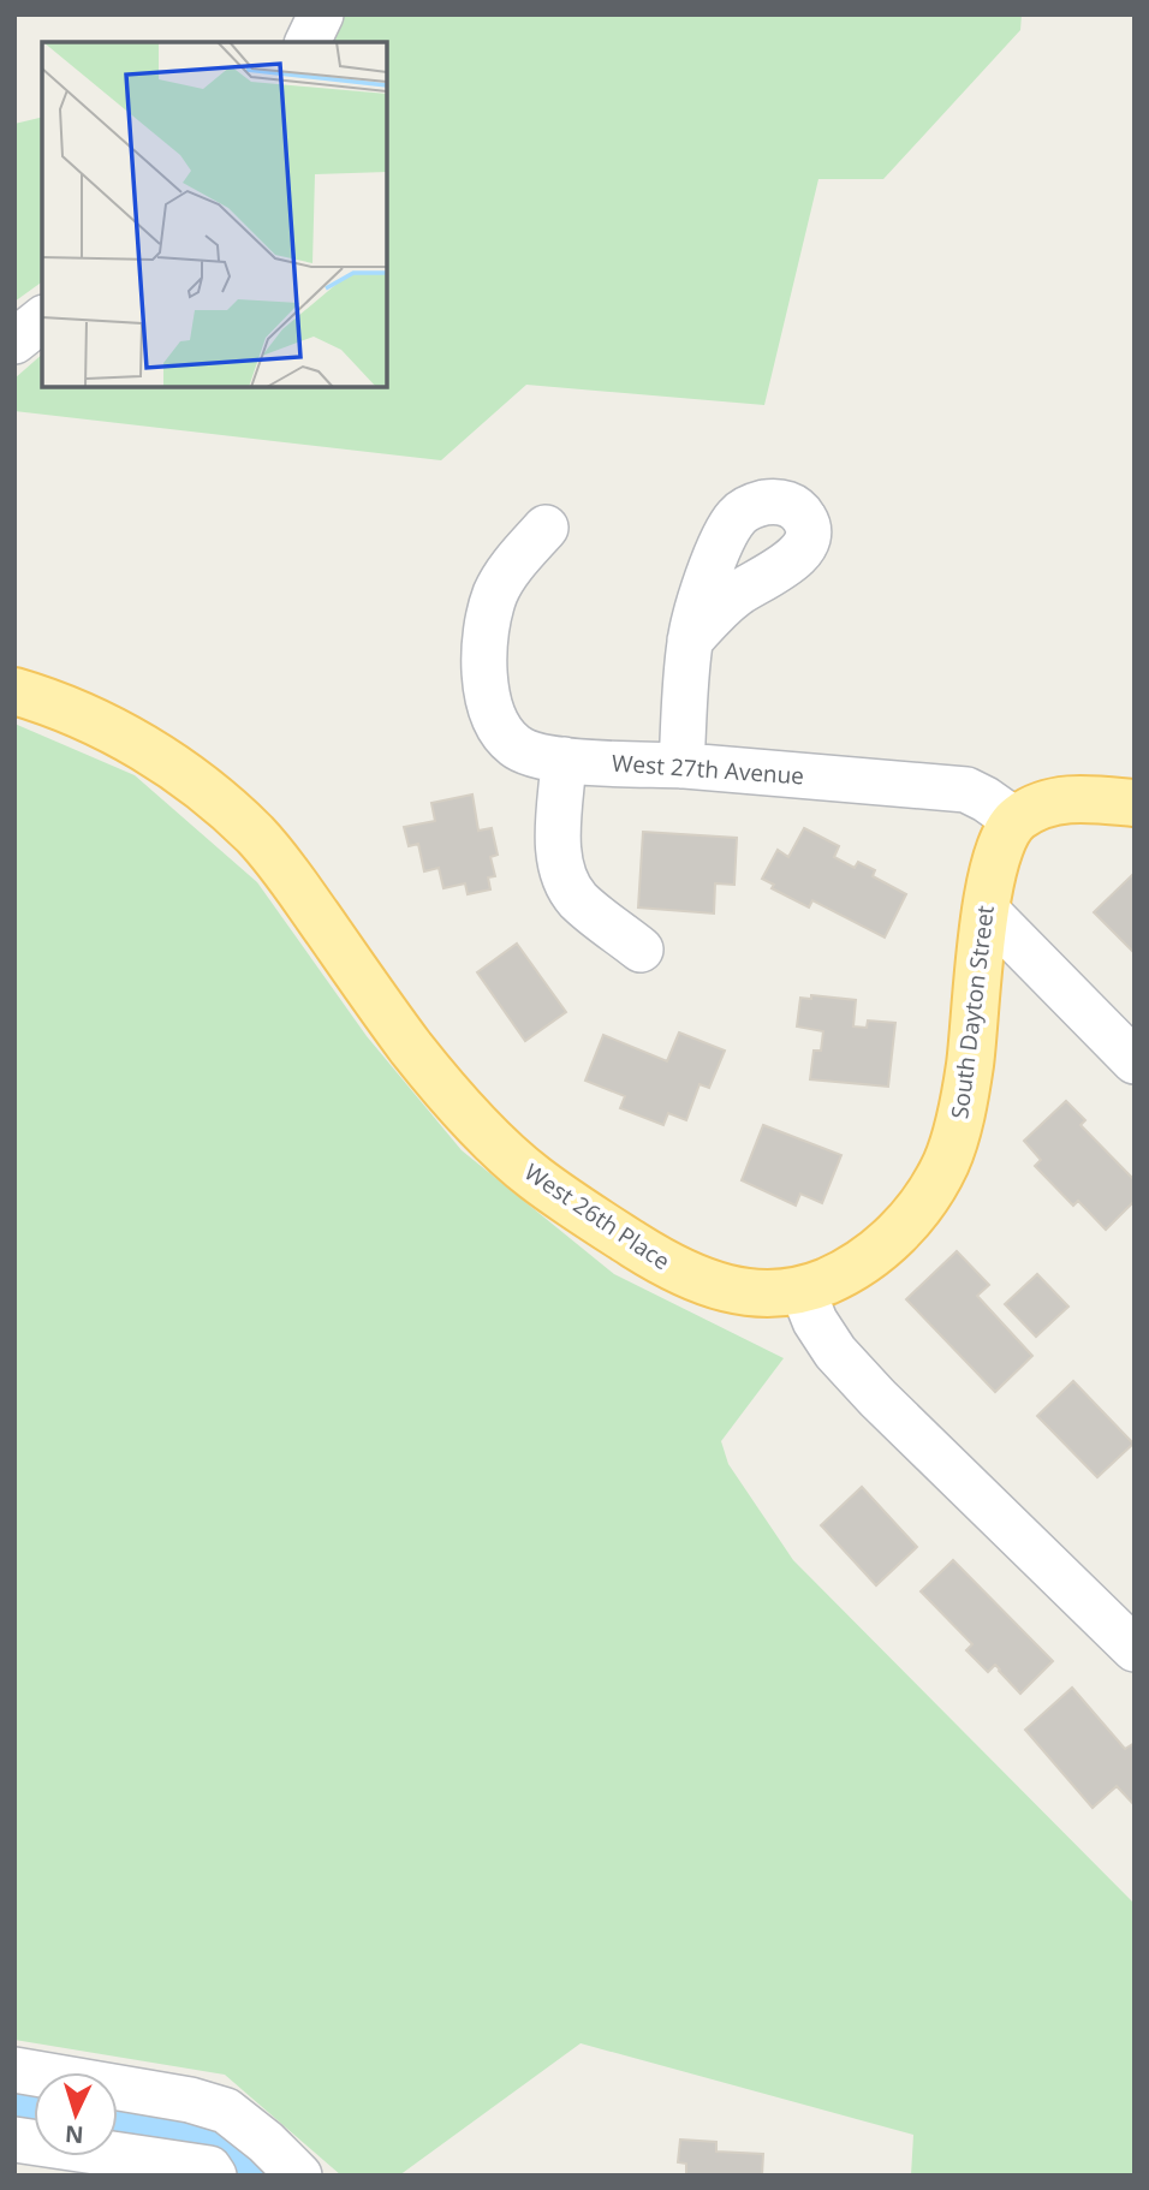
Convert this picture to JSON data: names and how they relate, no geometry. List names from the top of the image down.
{
  "streets": {
    "main road": ["South Dayton Street", "West 26th Place"],
    "street": ["West 27th Avenue"]
  },
  "crossings": [
    ["West 27th Avenue", "South Dayton Street"],
    ["South Dayton Street", "West 26th Place"]
  ],
  "north": "bottom"
}
